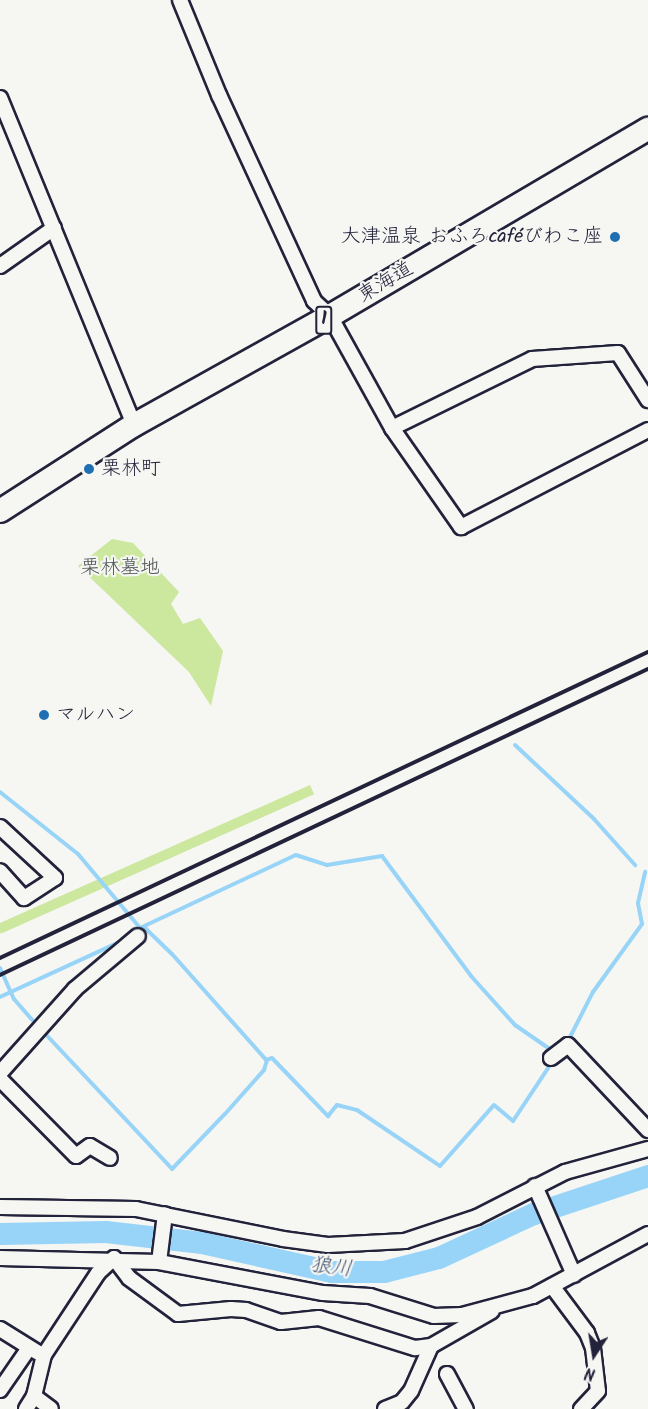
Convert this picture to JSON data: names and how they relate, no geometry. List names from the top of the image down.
{
  "streets": {
    "highway": ["東海道", "1"]
  },
  "water": ["狼川"],
  "parks": ["栗林墓地"],
  "places": ["大津温泉 おふろcaféびわこ座", "栗林町", "マルハン"],
  "north": "bottom"
}
